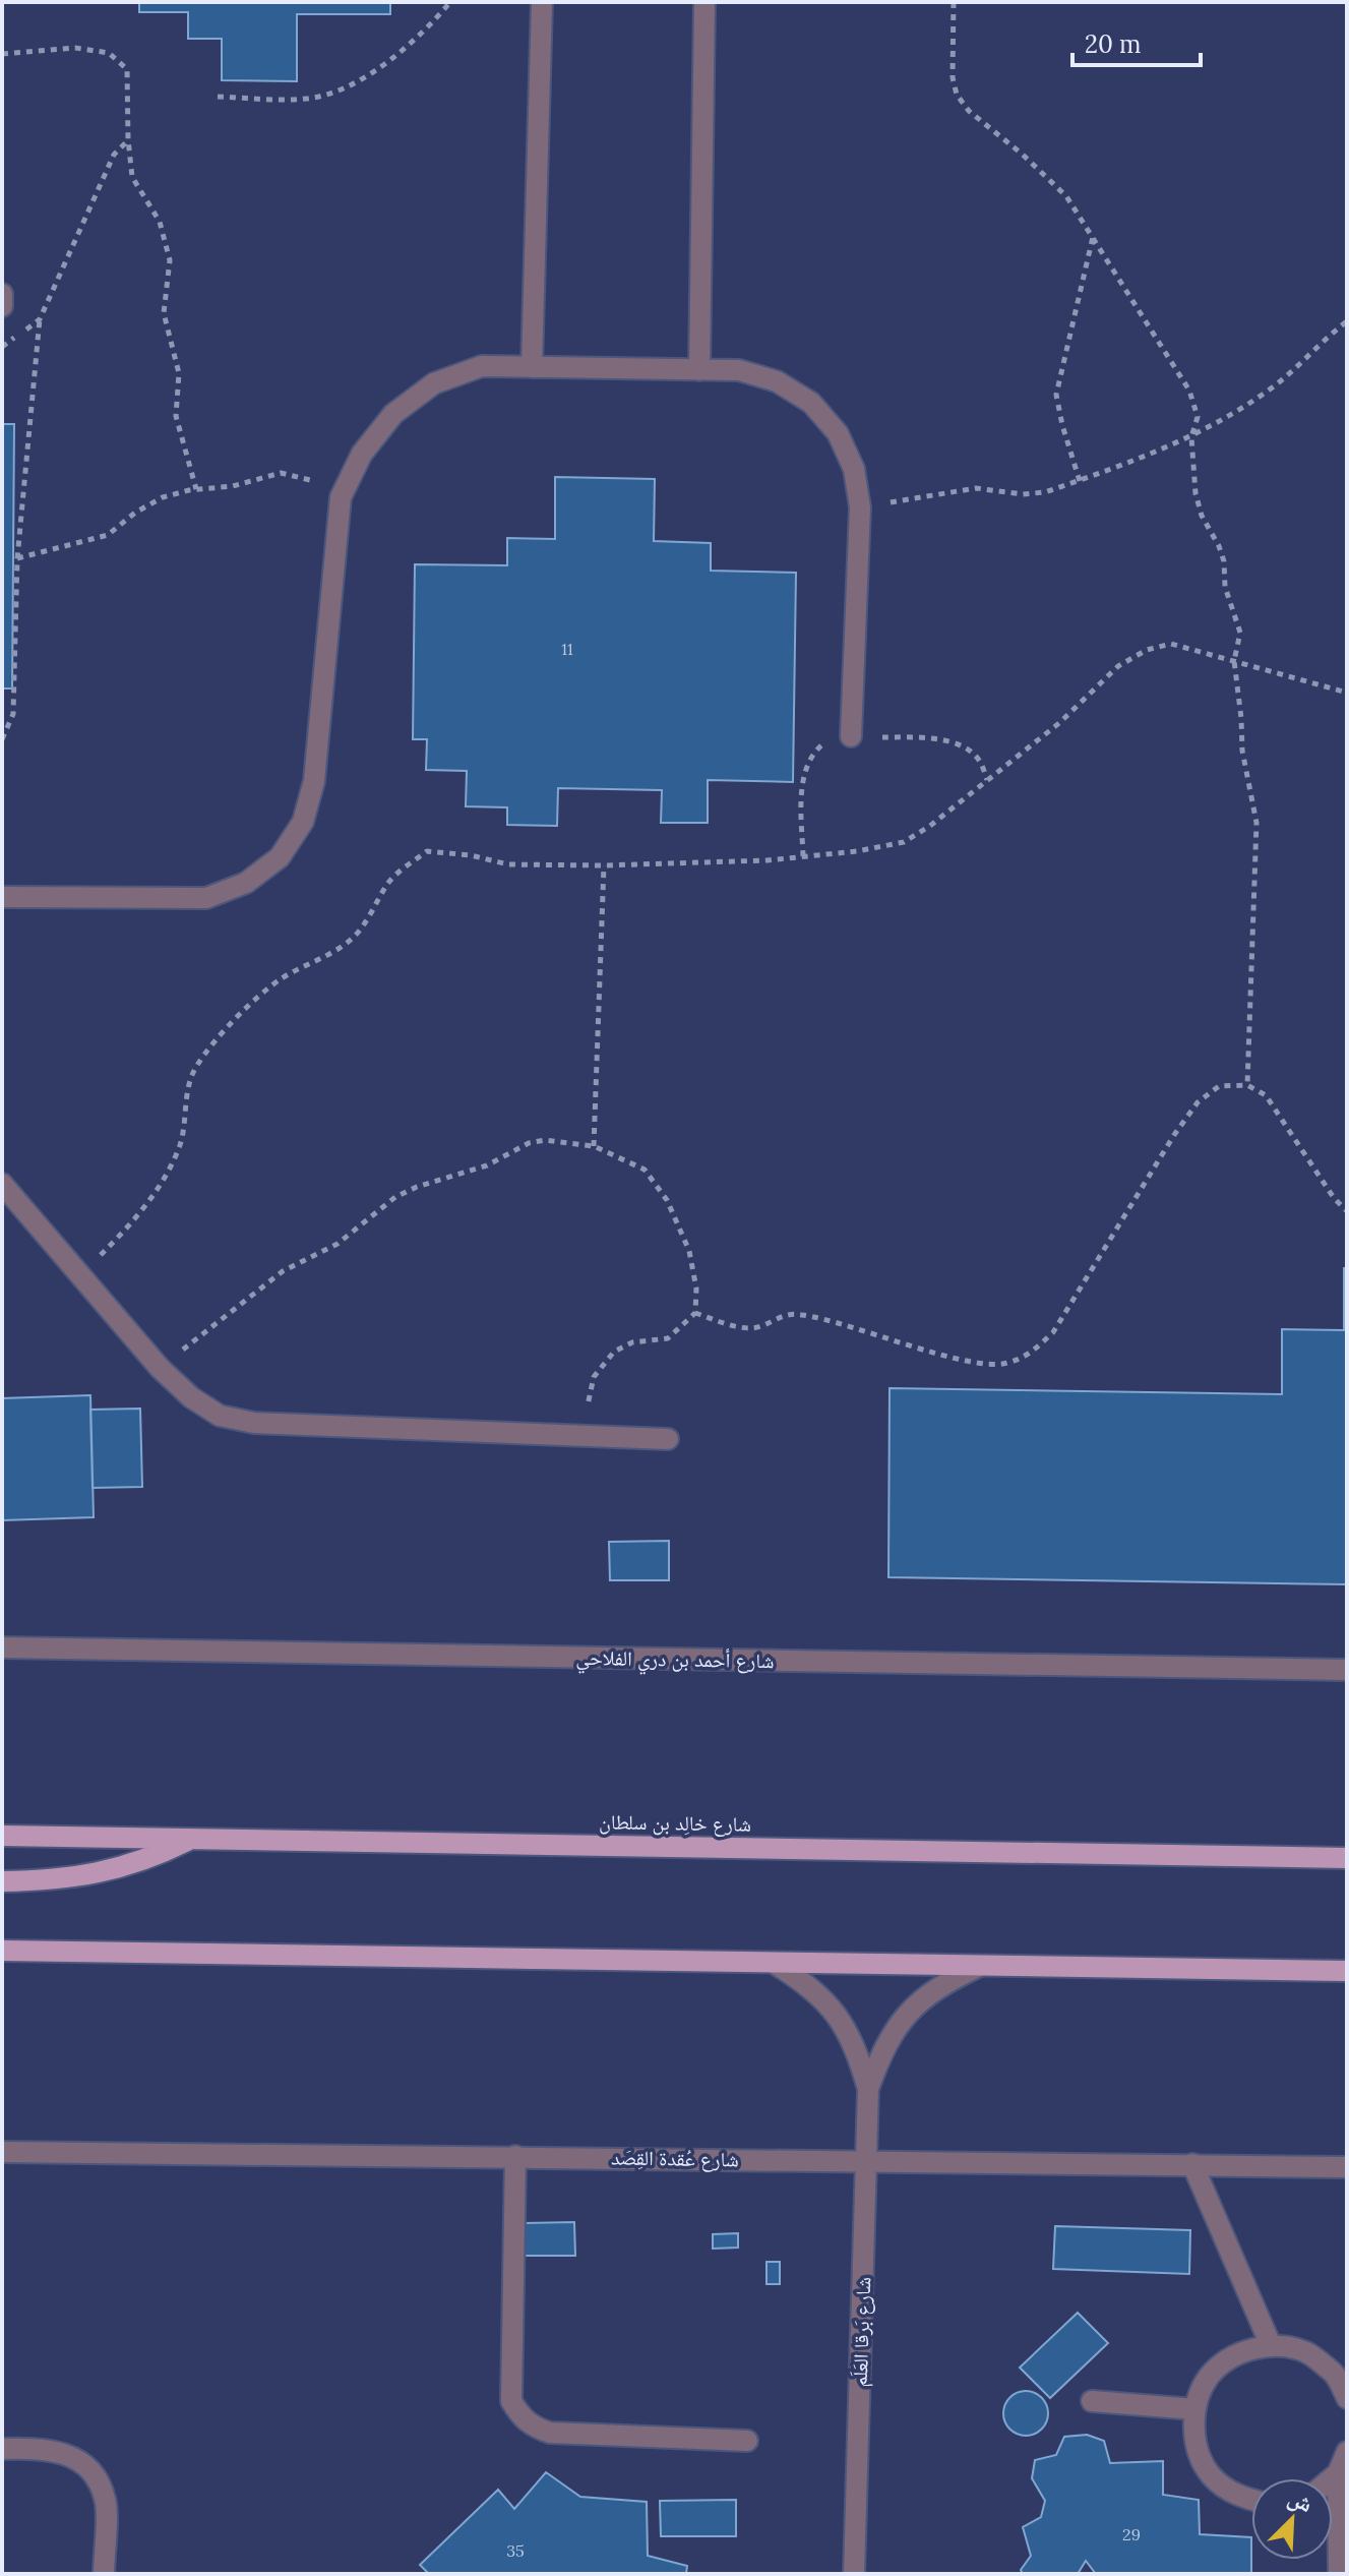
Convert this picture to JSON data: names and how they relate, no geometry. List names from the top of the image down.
{
  "streets": {
    "main road": ["شارع خالِد بن سلطان"],
    "street": ["شارع أحمد بن دري الفلاحي", "شارع عُقدة القِصَد", "شارع بَرقا العَلَم"]
  },
  "crossings": [
    ["شارع عُقدة القِصَد", "شارع بَرقا العَلَم"]
  ],
  "house_numbers": ["11", "29", "35"],
  "scale_bar": "20 m",
  "north": "top right"
}
